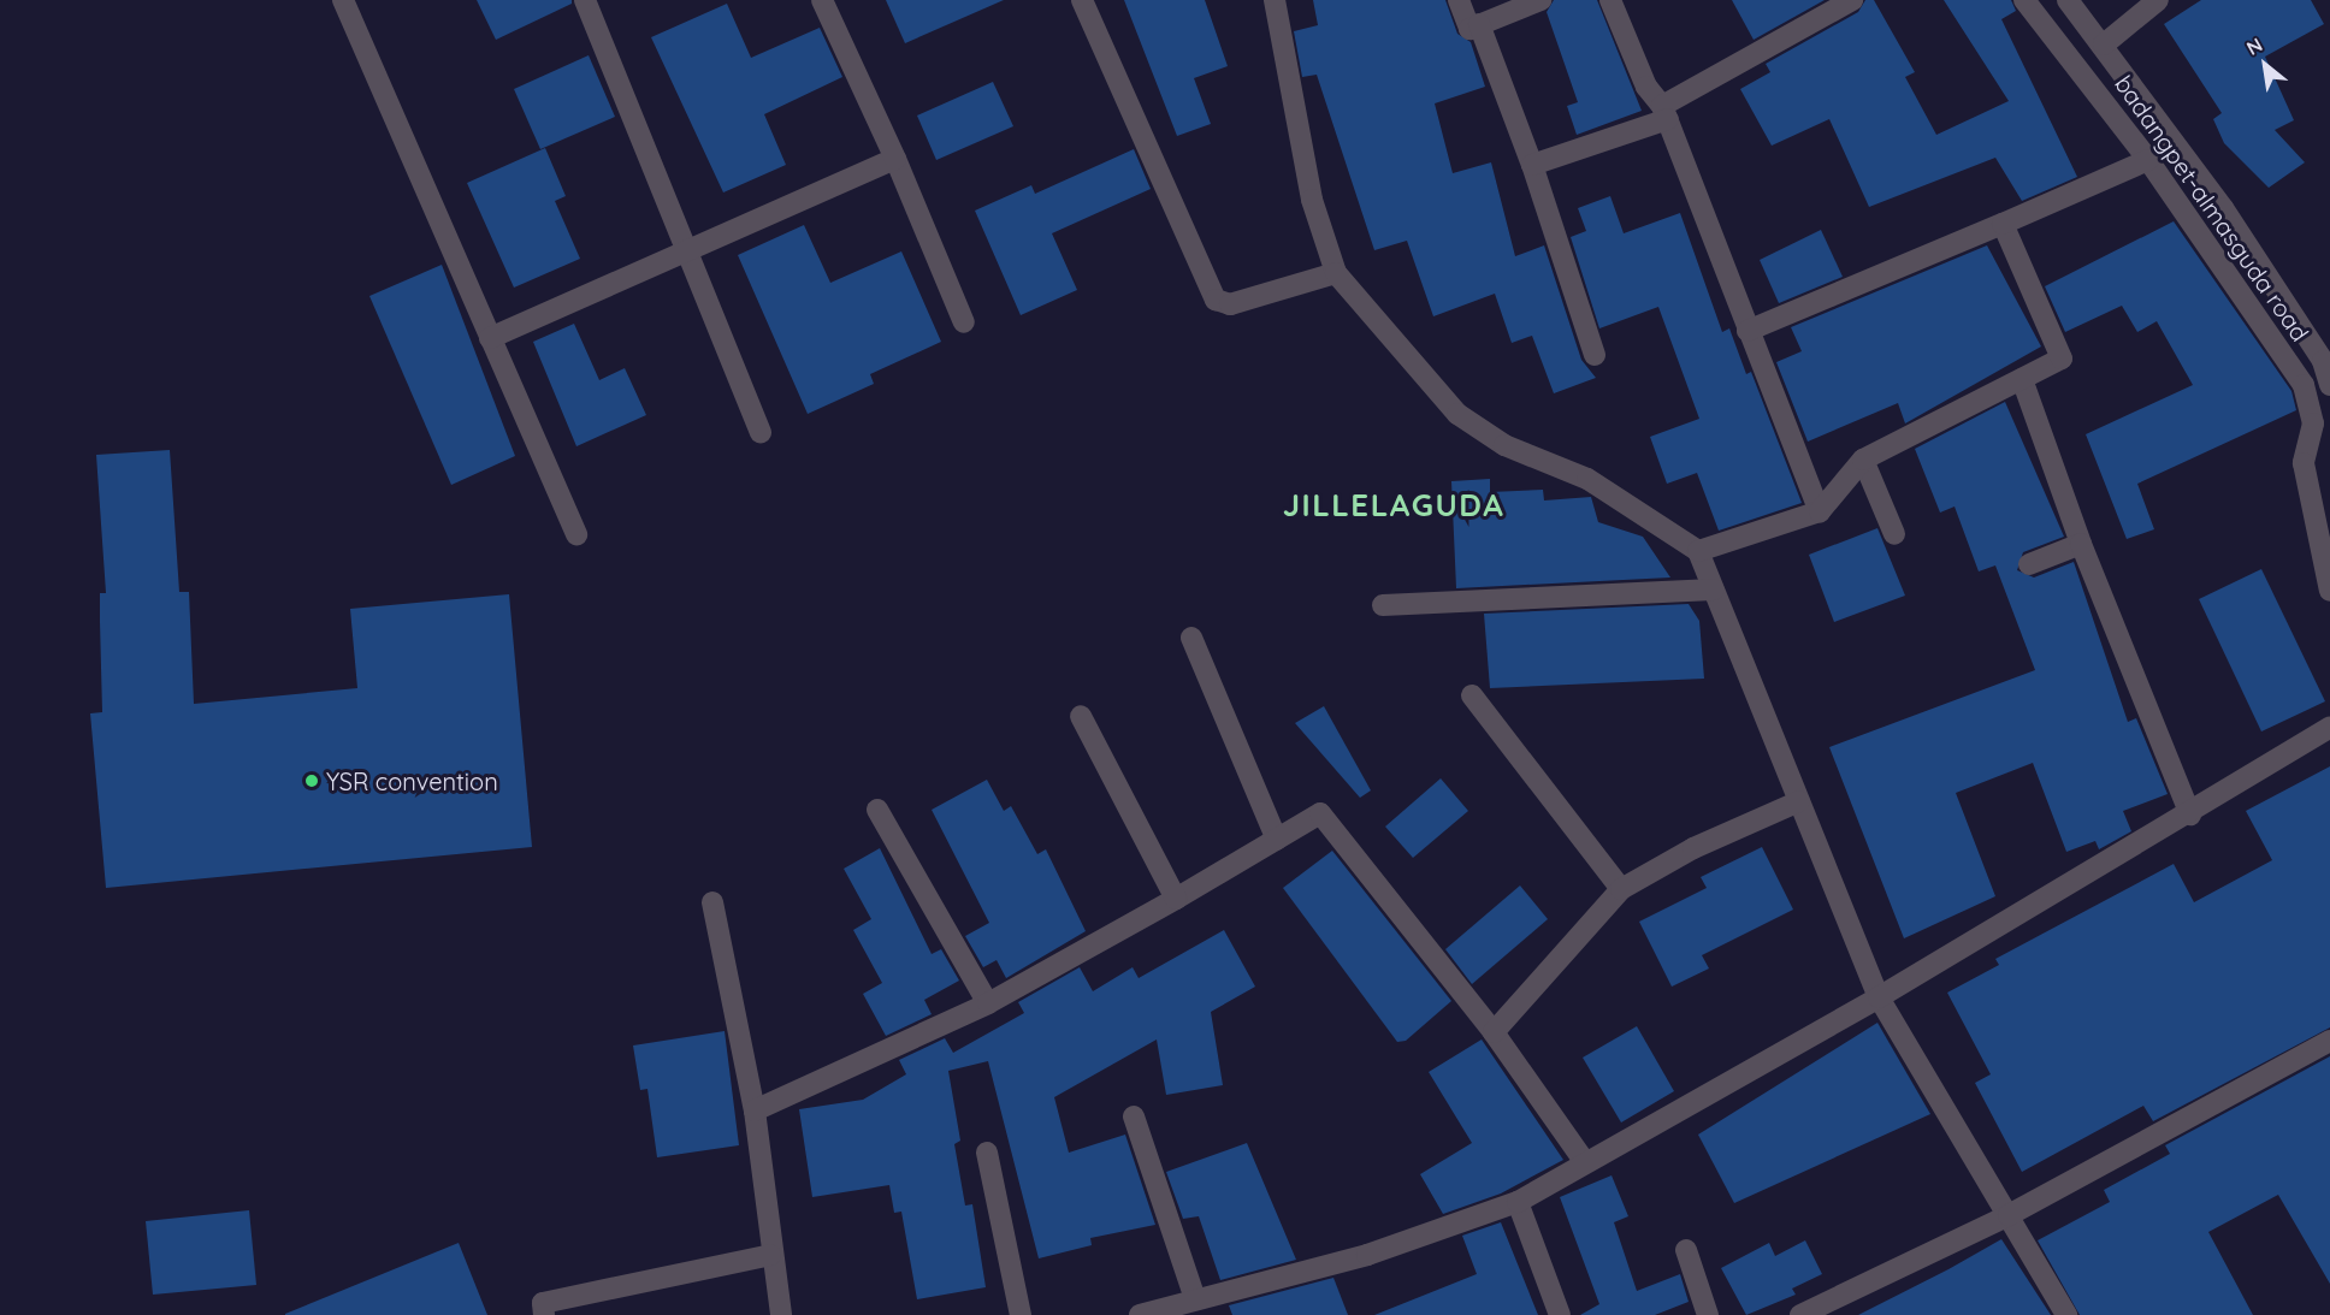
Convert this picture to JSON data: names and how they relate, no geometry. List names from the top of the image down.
{
  "streets": {
    "street": ["badangpet-almasguda road"]
  },
  "districts": ["JILLELAGUDA"],
  "places": ["YSR convention"],
  "north": "top left"
}
